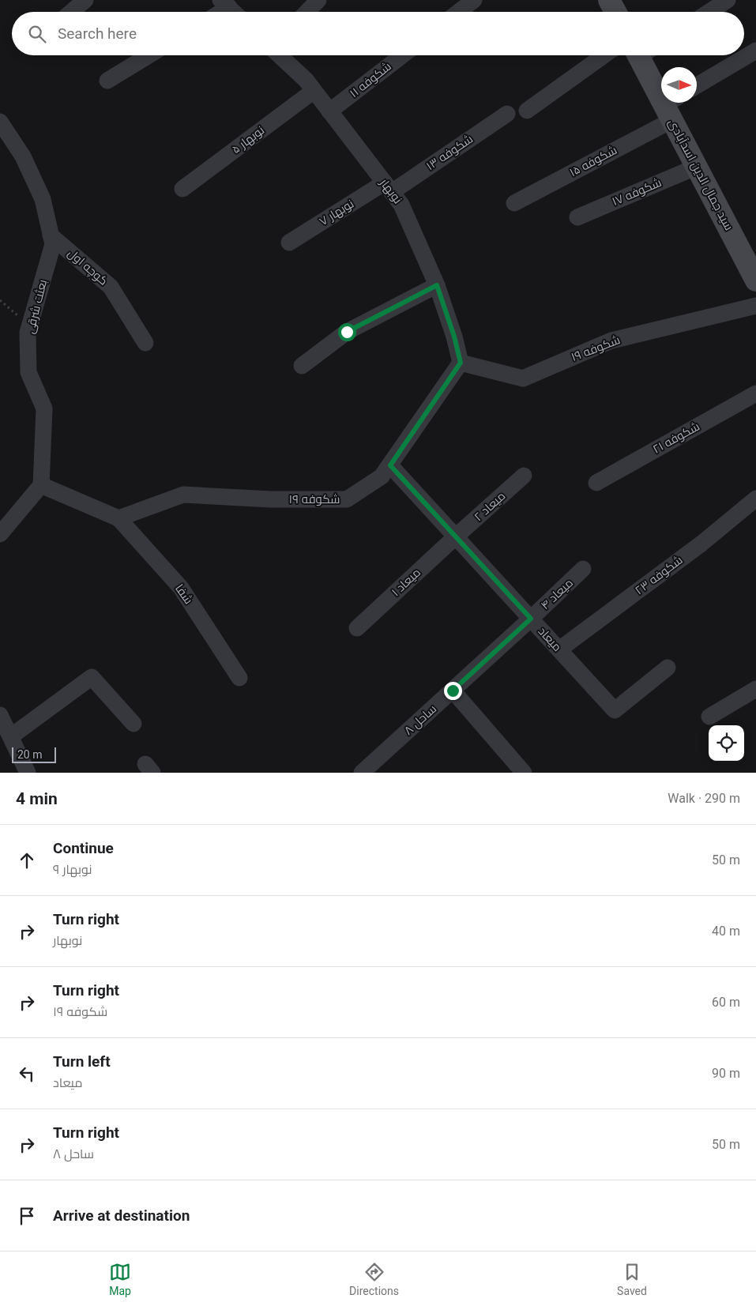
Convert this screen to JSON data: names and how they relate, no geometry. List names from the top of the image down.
{
  "streets": {
    "main road": ["سید جمال الدین اسدآبادی"],
    "street": [
      "شکوفه ۱۱",
      "نوبهار ۵",
      "شکوفه ۱۳",
      "شکوفه ۱۵",
      "نوبهار",
      "شکوفه ۱۷",
      "نوبهار ۷",
      "کوچه اول",
      "بعثت شرقی",
      "شکوفه ۱۹",
      "شکوفه ۲۱",
      "میعاد ۲",
      "شکوفه ۲۳",
      "میعاد ۱",
      "شفا",
      "میعاد ۴",
      "میعاد",
      "ساحل ۸"
    ]
  },
  "crossings": [
    ["شکوفه ۱۱", "نوبهار"],
    ["نوبهار ۵", "نوبهار"],
    ["شکوفه ۱۳", "نوبهار"],
    ["شکوفه ۱۳", "نوبهار ۷"],
    ["شکوفه ۱۵", "سید جمال الدین اسدآبادی"],
    ["سید جمال الدین اسدآبادی", "شکوفه ۱۷"],
    ["نوبهار", "نوبهار ۷"],
    ["نوبهار", "شکوفه ۱۹"],
    ["کوچه اول", "بعثت شرقی"],
    ["شکوفه ۱۹", "شفا"],
    ["شکوفه ۱۹", "میعاد"],
    ["میعاد ۲", "میعاد ۱"],
    ["میعاد ۲", "میعاد"],
    ["شکوفه ۲۳", "میعاد"],
    ["میعاد ۱", "میعاد"],
    ["میعاد ۴", "میعاد"],
    ["میعاد ۴", "ساحل ۸"],
    ["میعاد", "ساحل ۸"]
  ],
  "scale_bar": "20 m",
  "north": "right",
  "page": {
    "search": "Search here",
    "scale": "20 m",
    "heading": ["4 min", "Walk · 290 m"],
    "list": [
      ["Continue", "نوبهار ۹", "50 m"],
      ["Turn right", "نوبهار", "40 m"],
      ["Turn right", "شکوفه ۱۹", "60 m"],
      ["Turn left", "میعاد", "90 m"],
      ["Turn right", "ساحل ۸", "50 m"],
      "Arrive at destination"
    ],
    "nav": ["Map", "Directions", "Saved"]
  }
}
